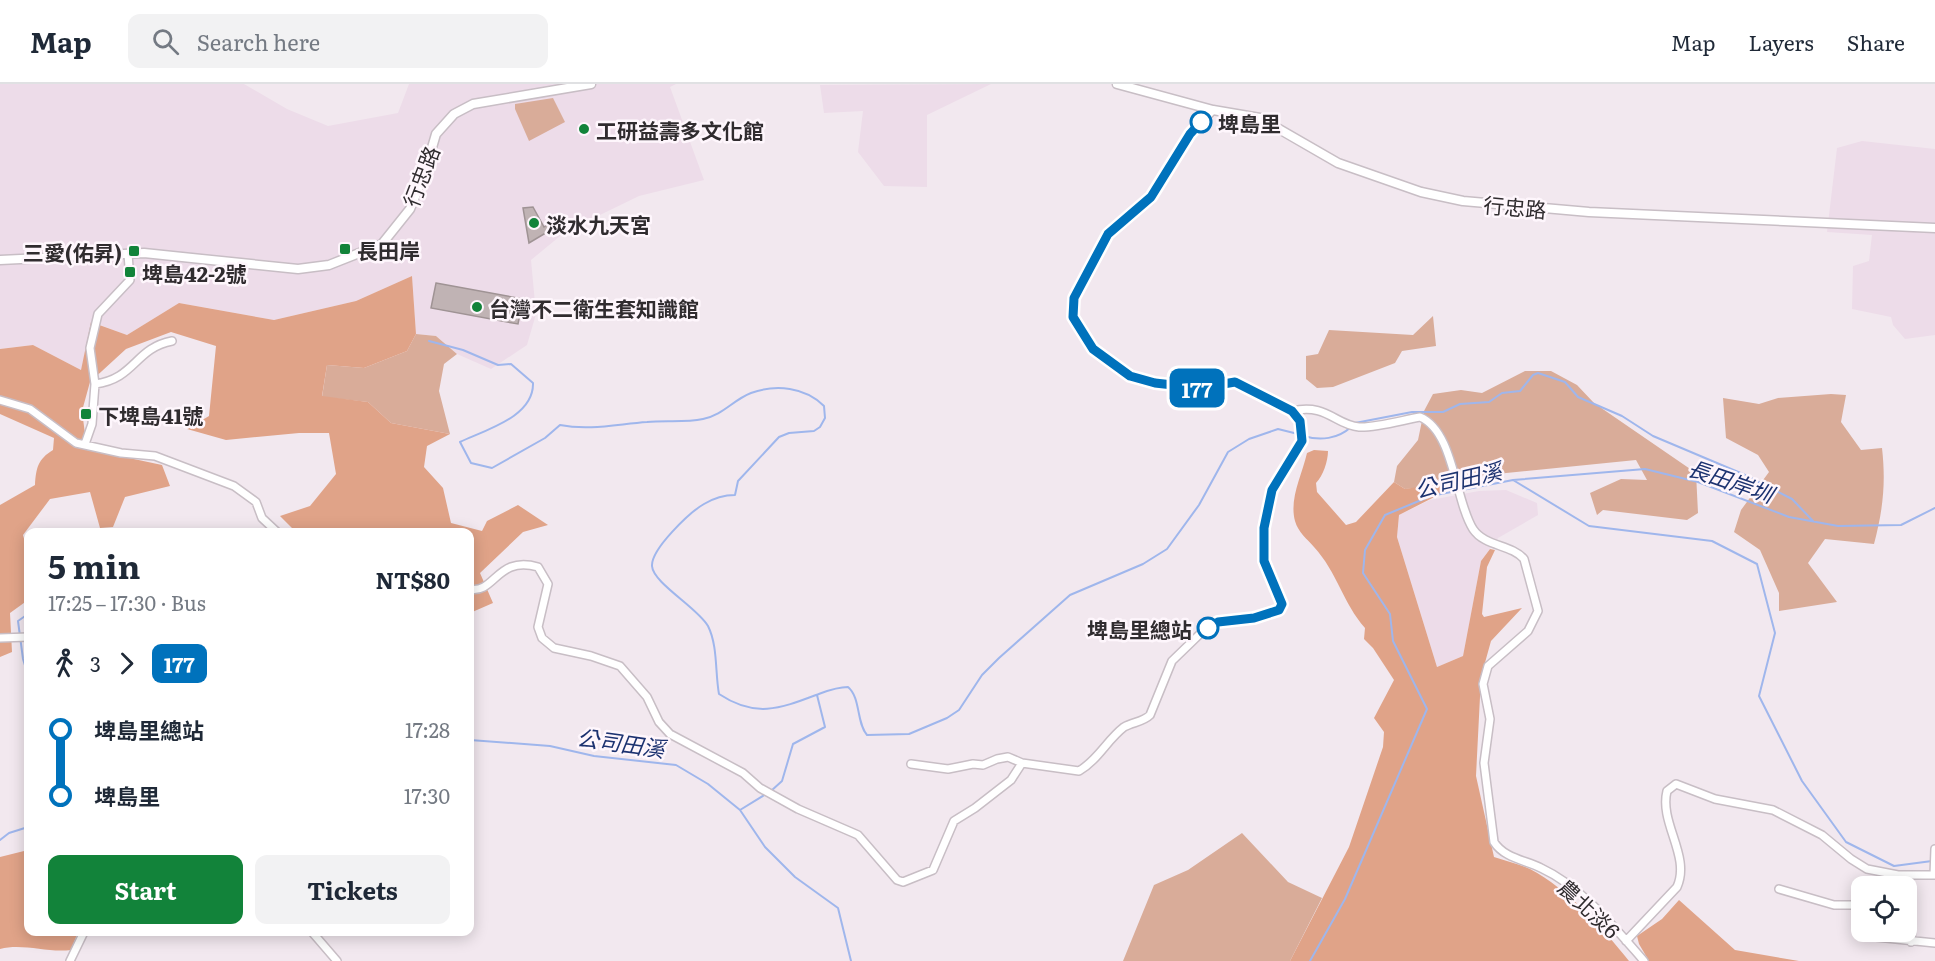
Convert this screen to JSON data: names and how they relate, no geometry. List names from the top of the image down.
{
  "streets": {
    "street": ["行忠路", "農北淡6"]
  },
  "water": ["公司田溪", "長田岸圳"],
  "places": {
    "other": [
      "埤島里",
      "工研益壽多文化館",
      "淡水九天宮",
      "台灣不二衛生套知識館",
      "埤島里總站"
    ],
    "transit": [
      "長田岸",
      "三愛(佑昇)",
      "埤島42-2號",
      "下埤島41號"
    ]
  },
  "lines": ["bus line 177"],
  "page": {
    "header": "Map",
    "search": "Search here",
    "nav": ["Map", "Layers", "Share"],
    "on_map": "177",
    "heading": ["5 min", "17:25 – 17:30 · Bus", "NT$80"],
    "legs": ["3", "177"],
    "list": [
      {
        "name": "埤島里總站",
        "value": "17:28"
      },
      {
        "name": "埤島里",
        "value": "17:30"
      }
    ],
    "buttons": ["Start", "Tickets"]
  }
}
